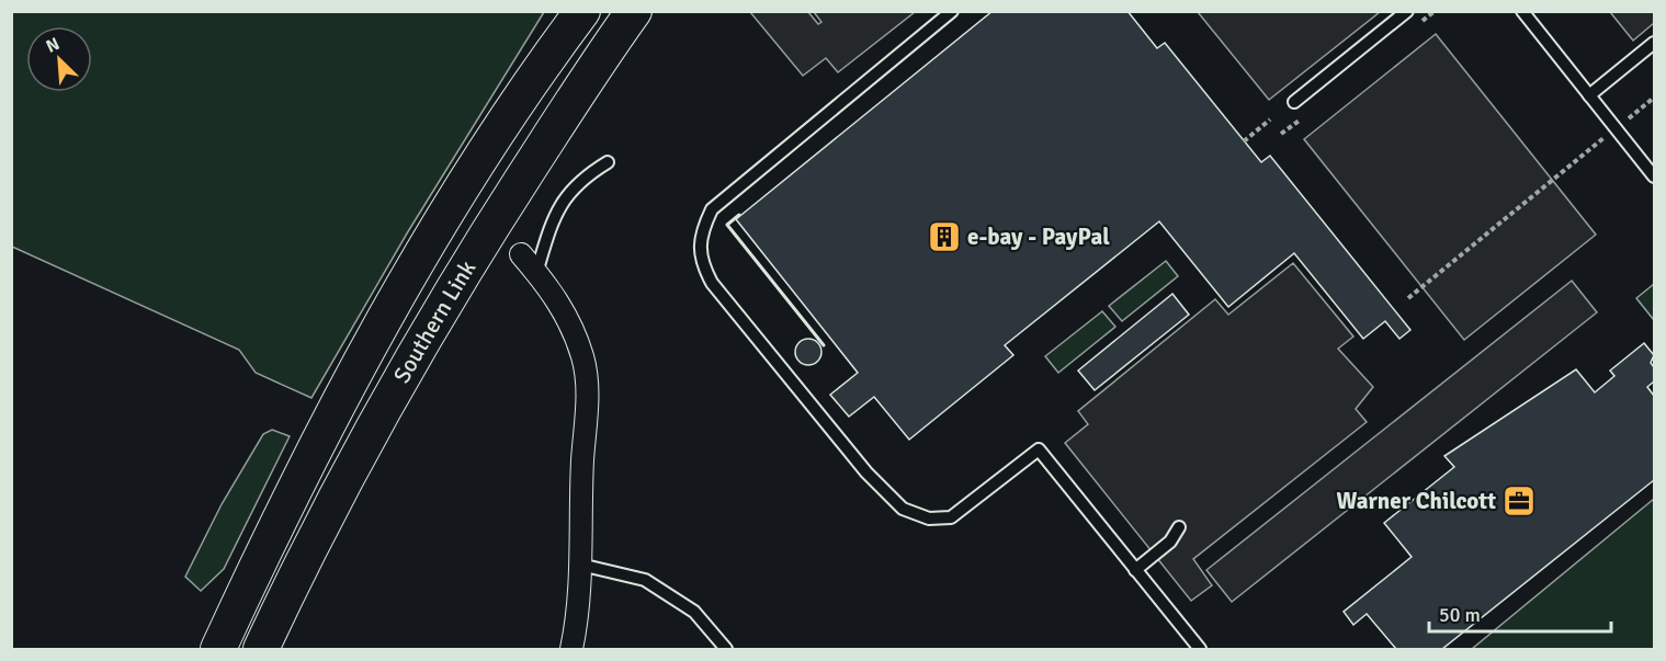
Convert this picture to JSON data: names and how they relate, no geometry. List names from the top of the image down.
{
  "streets": {
    "main road": ["Southern Link"]
  },
  "places": {
    "building": ["e-bay - PayPal"],
    "office": ["Warner Chilcott"]
  },
  "scale_bar": "50 m",
  "north": "top left"
}
